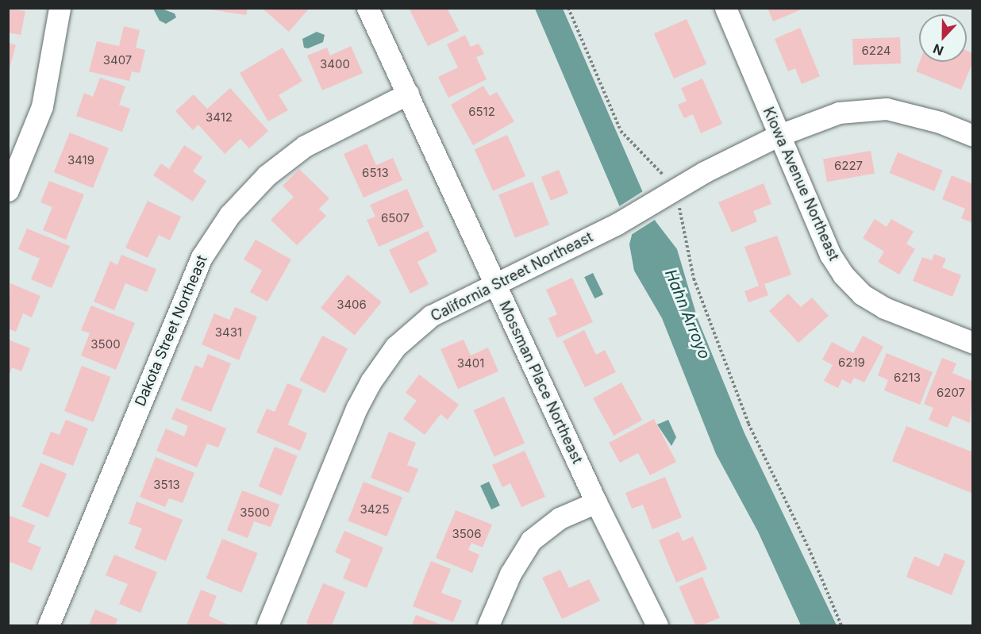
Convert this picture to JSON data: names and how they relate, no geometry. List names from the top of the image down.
{
  "streets": {
    "street": [
      "Kiowa Avenue Northeast",
      "California Street Northeast",
      "Dakota Street Northeast",
      "Mossman Place Northeast"
    ]
  },
  "crossings": [
    ["Kiowa Avenue Northeast", "California Street Northeast"],
    ["California Street Northeast", "Mossman Place Northeast"],
    ["Dakota Street Northeast", "Mossman Place Northeast"]
  ],
  "water": ["Hahn Arroyo"],
  "house_numbers": [
    "6224",
    "3407",
    "3400",
    "6512",
    "3412",
    "3419",
    "6227",
    "6513",
    "6507",
    "3406",
    "3431",
    "3500",
    "6219",
    "3401",
    "6213",
    "6207",
    "3513",
    "3425",
    "3500",
    "3506"
  ],
  "north": "bottom"
}
